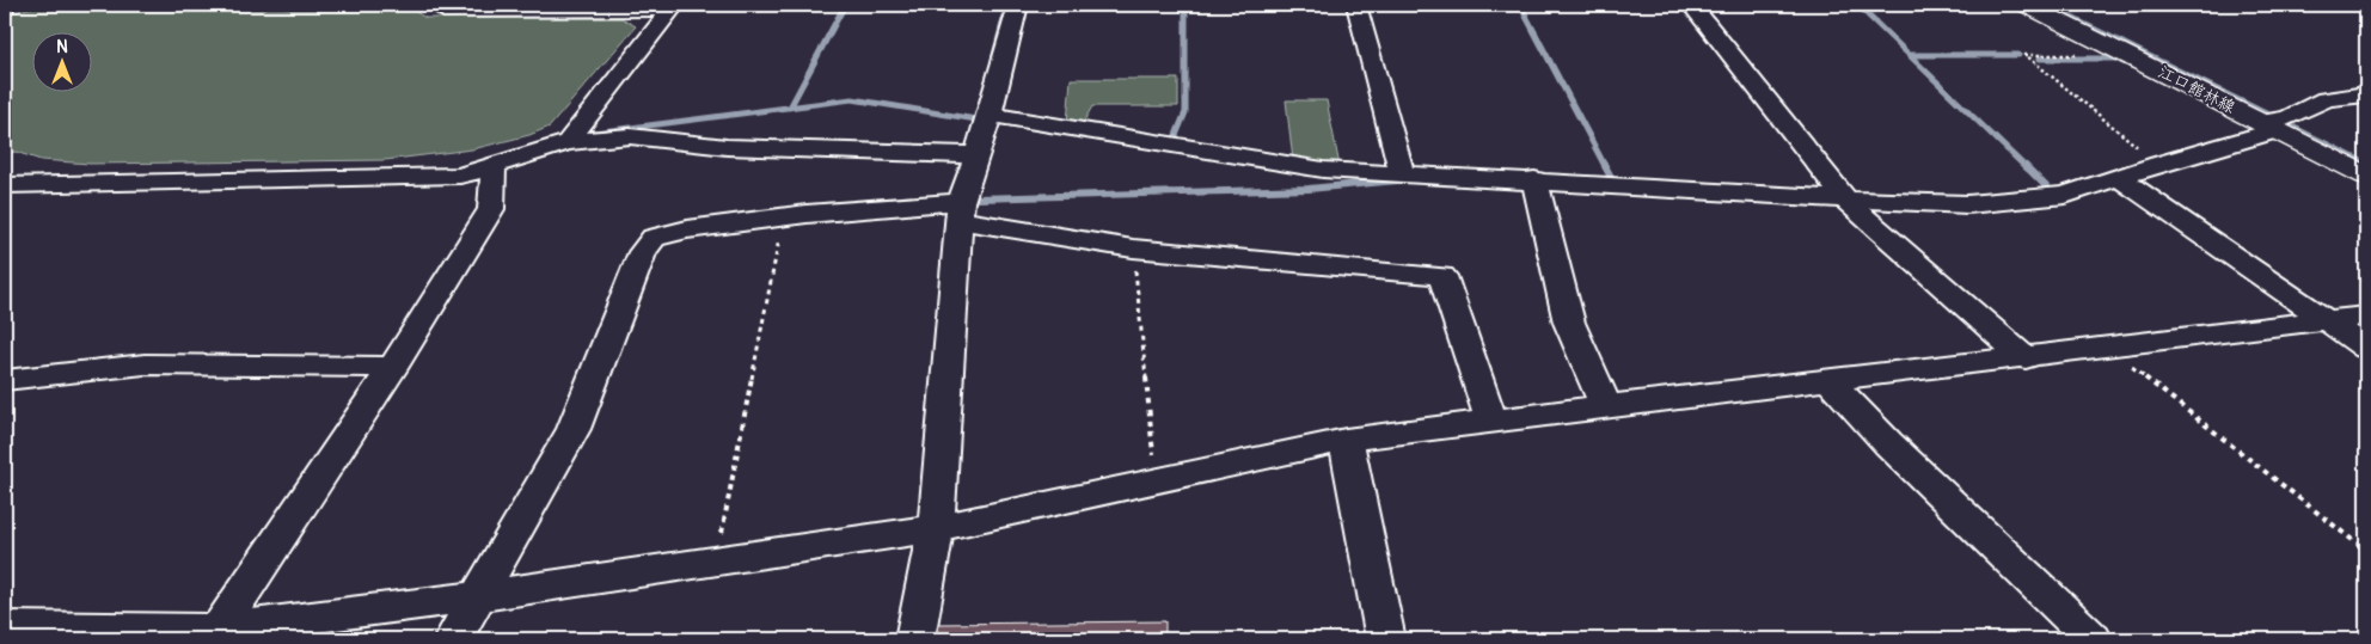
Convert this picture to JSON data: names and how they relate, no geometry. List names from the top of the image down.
{
  "streets": {
    "main road": ["江口館林線"]
  },
  "north": "top"
}
